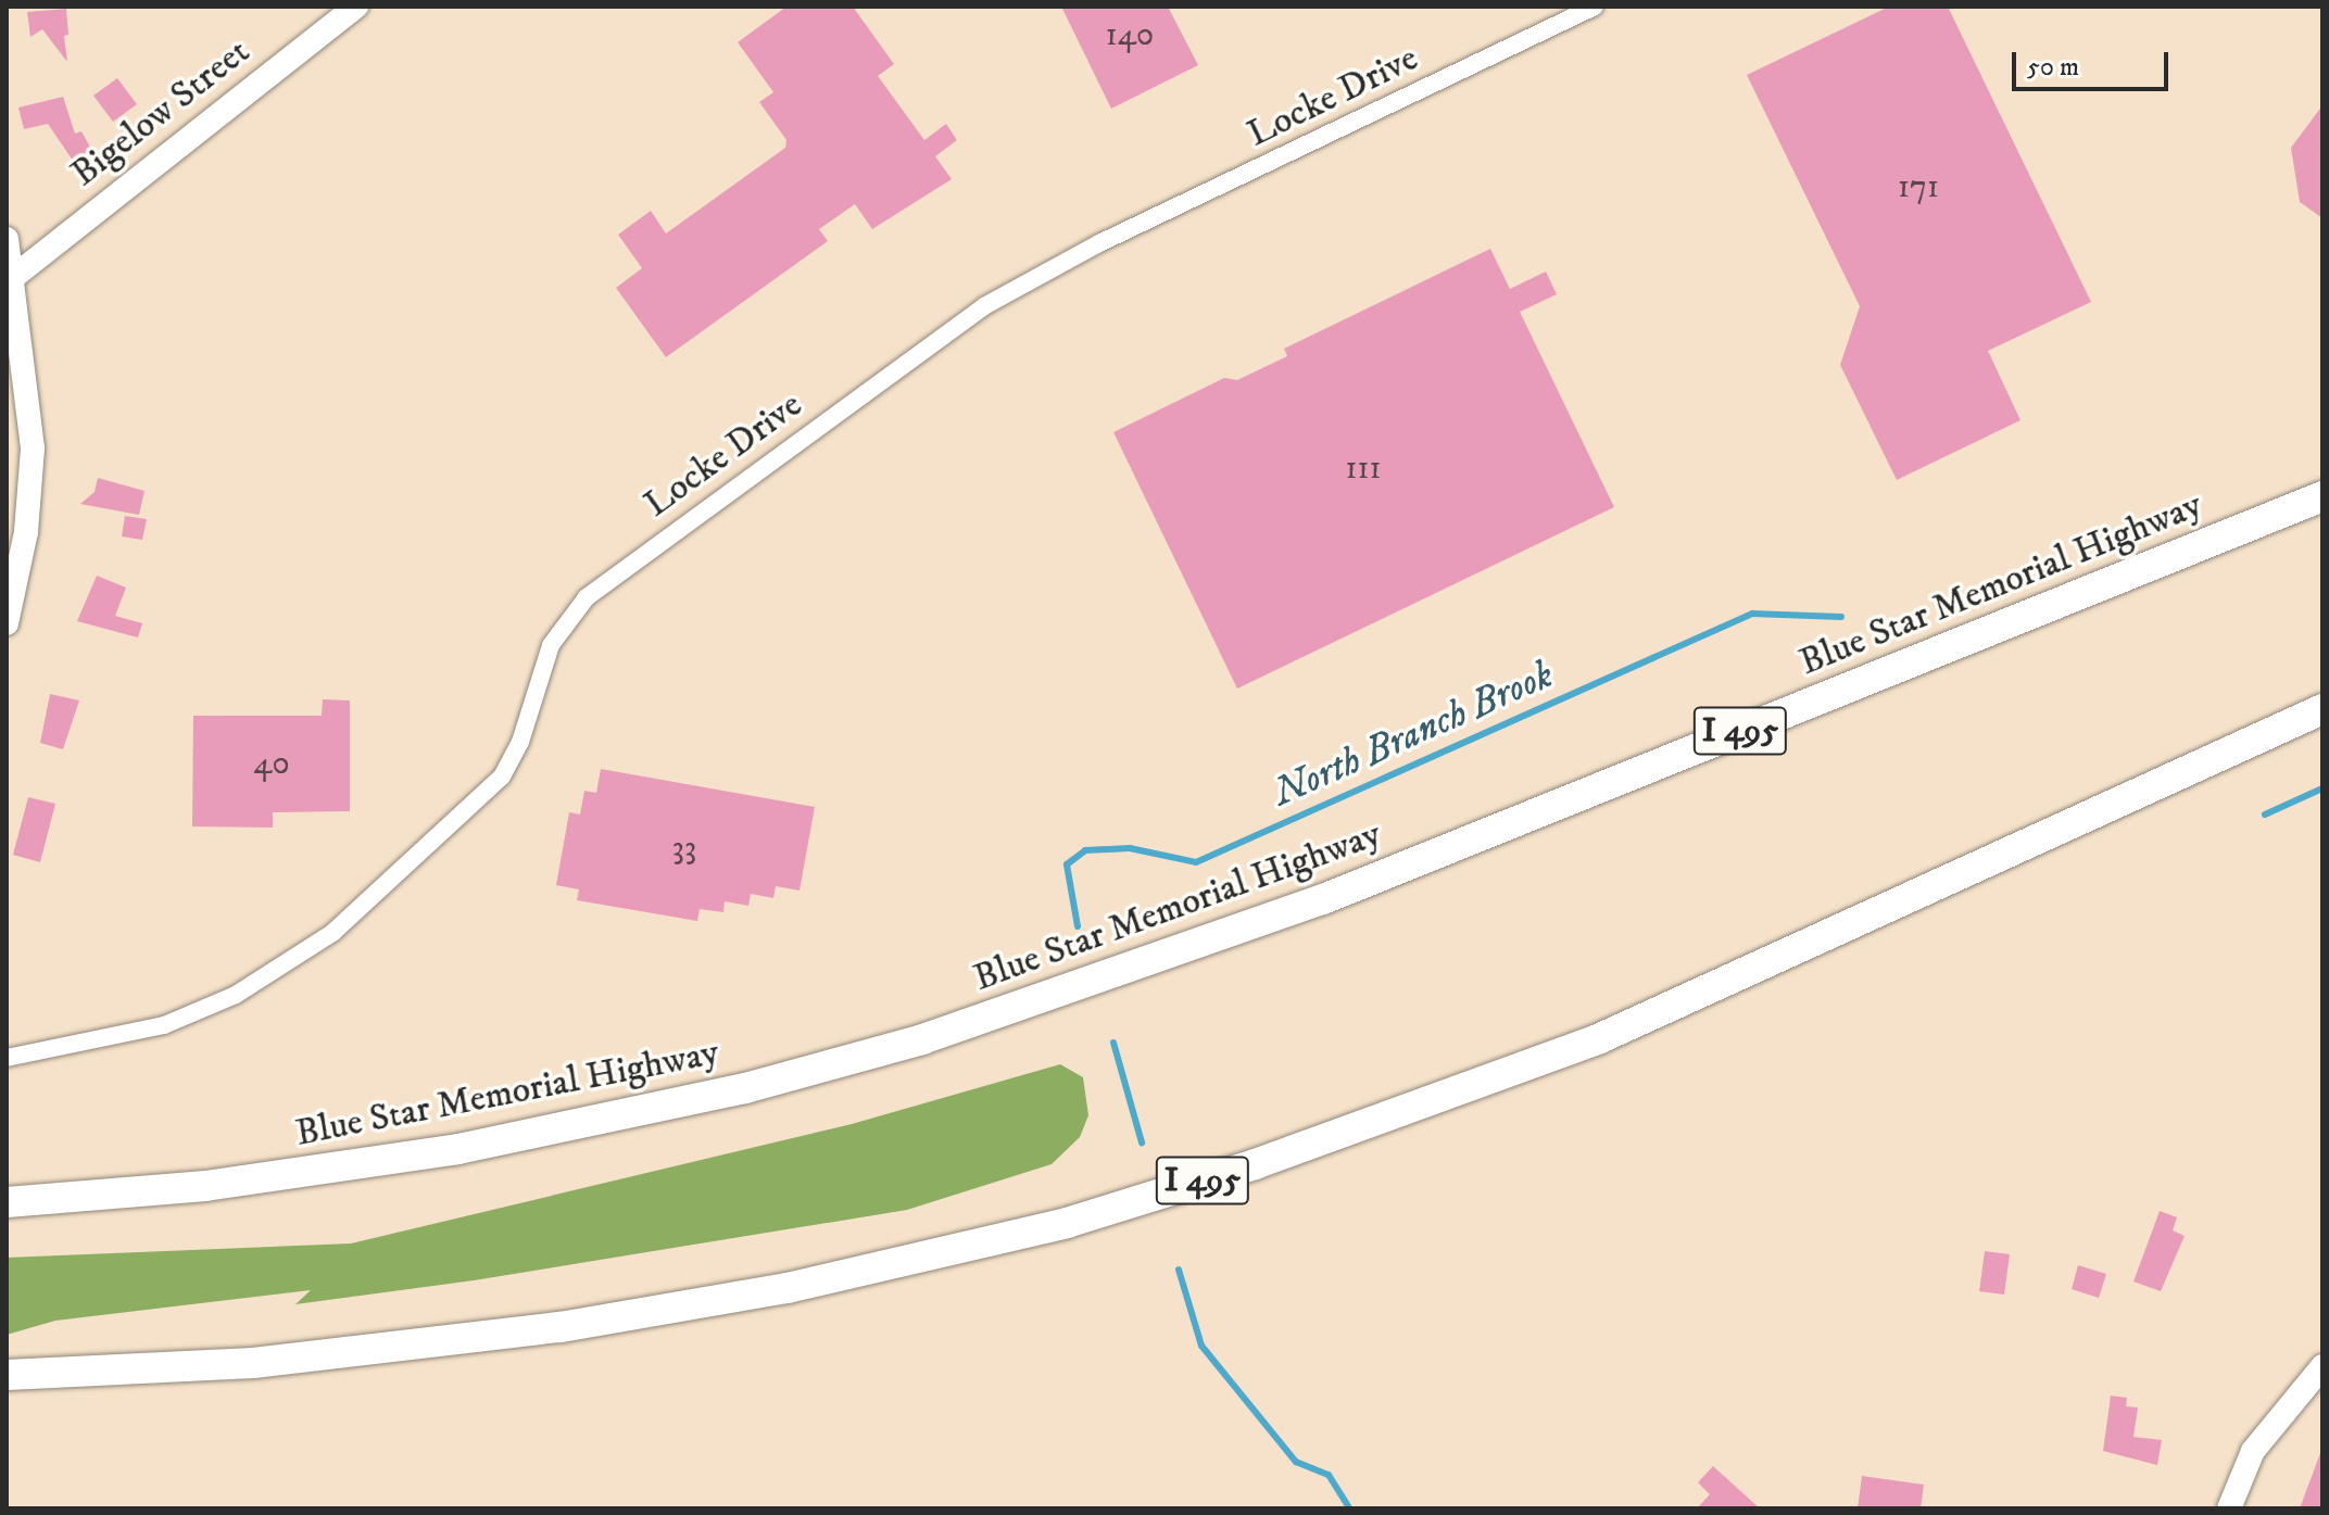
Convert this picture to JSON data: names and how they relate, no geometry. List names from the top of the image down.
{
  "streets": {
    "highway": ["Blue Star Memorial Highway", "I 495"],
    "street": ["Locke Drive", "Bigelow Street"]
  },
  "water": ["North Branch Brook"],
  "house_numbers": [
    "140",
    "171",
    "111",
    "40",
    "33"
  ],
  "scale_bar": "50 m"
}
